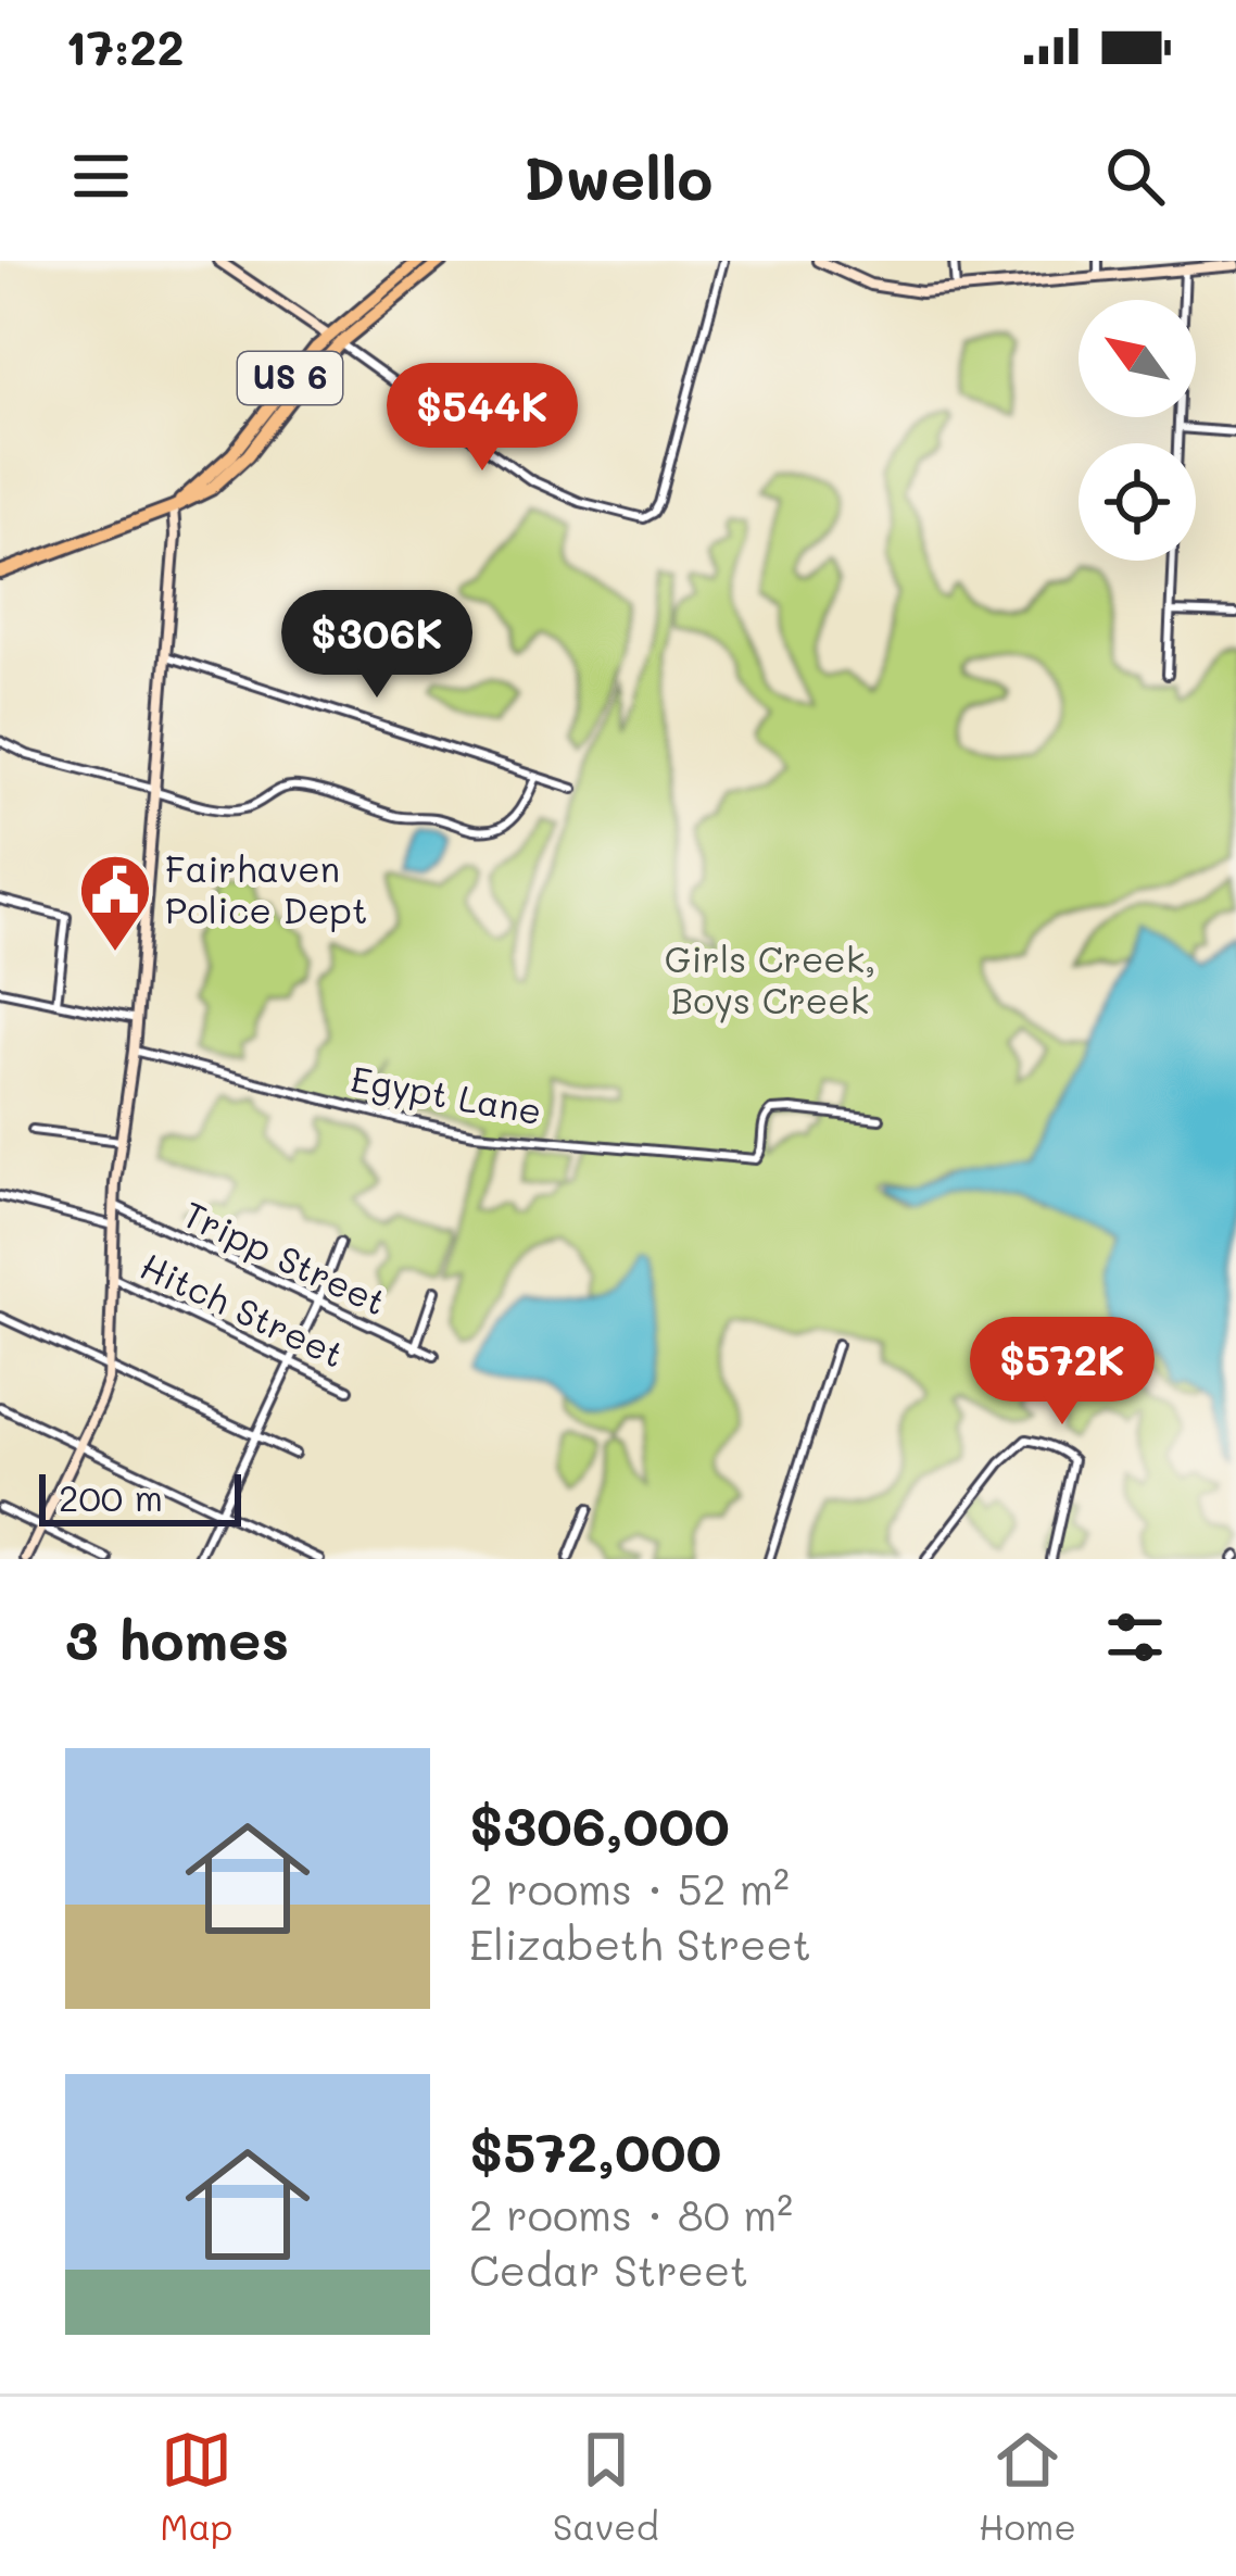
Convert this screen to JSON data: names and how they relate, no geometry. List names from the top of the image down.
{
  "streets": {
    "highway": ["US 6"],
    "street": ["Egypt Lane", "Tripp Street", "Hitch Street"]
  },
  "parks": ["Girls Creek, Boys Creek"],
  "places": {
    "public building": ["Fairhaven Police Dept"]
  },
  "scale_bar": "200 m",
  "north": "top left",
  "page": {
    "status": "17:22",
    "header": "Dwello",
    "price": ["$544K", "$306K", "$572K"],
    "scale": "200 m",
    "heading": "3 homes",
    "list": [
      {
        "name": "$306,000",
        "note": "2 rooms · 52 m² · Elizabeth Street"
      },
      {
        "name": "$572,000",
        "note": "2 rooms · 80 m² · Cedar Street"
      }
    ],
    "tabs": ["Map", "Saved", "Home"]
  }
}
